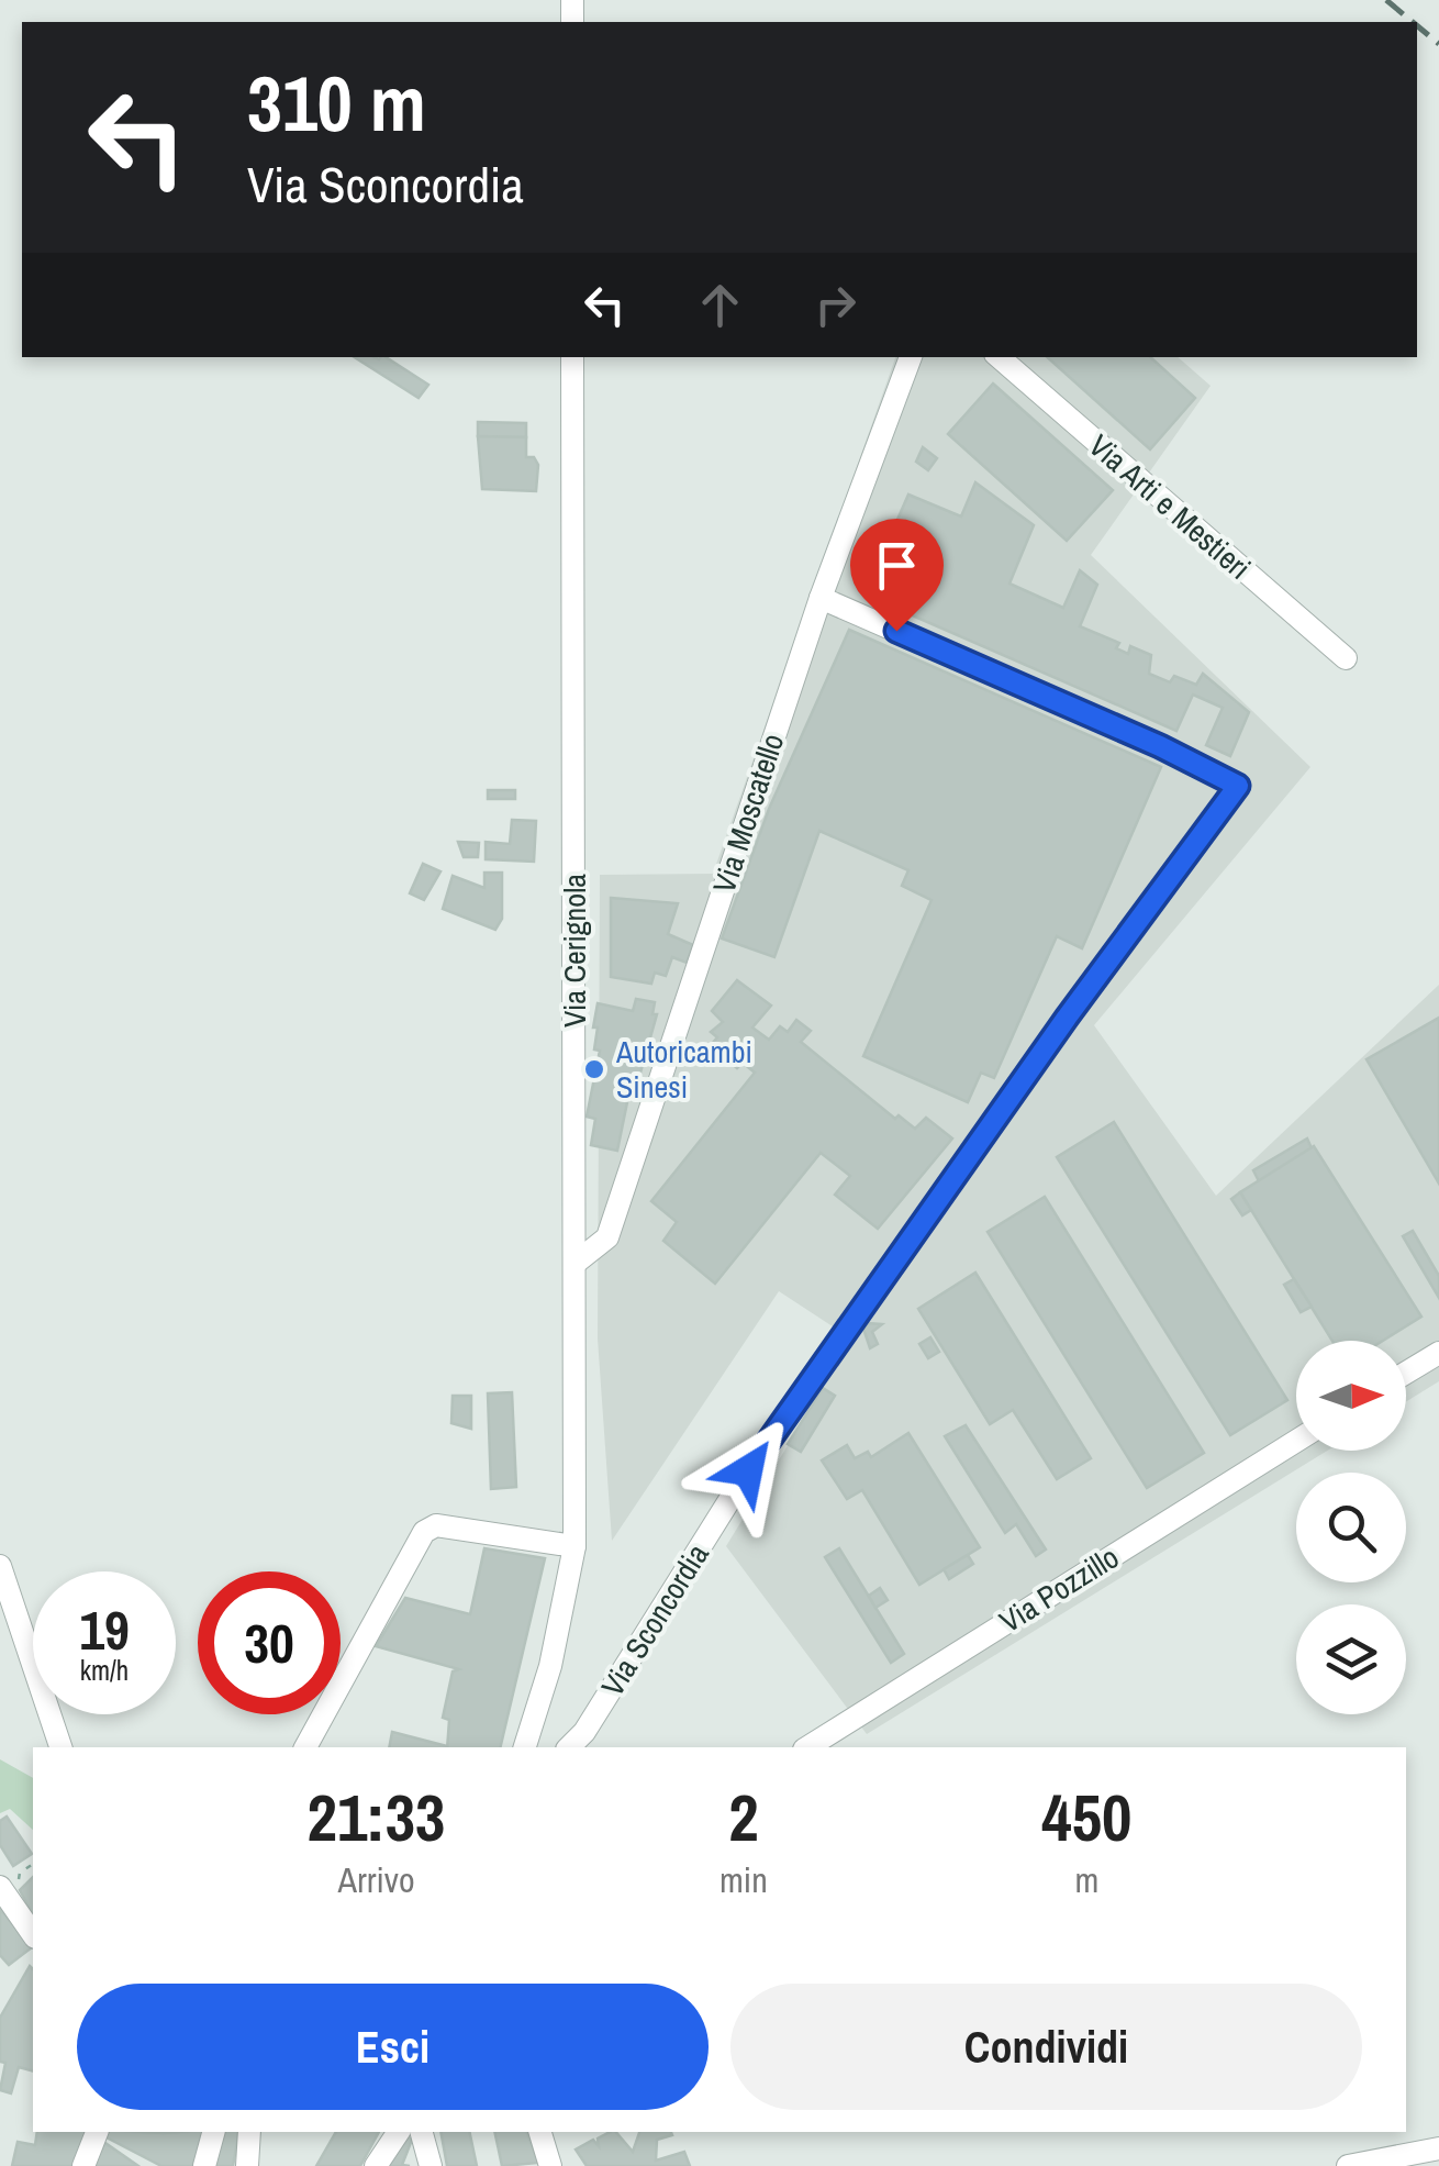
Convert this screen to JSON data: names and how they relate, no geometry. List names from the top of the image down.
{
  "streets": {
    "street": [
      "Via Arti e Mestieri",
      "Via Moscatello",
      "Via Cerignola",
      "Via Pozzillo",
      "Via Sconcordia"
    ]
  },
  "crossings": [
    ["Via Moscatello", "Via Cerignola"],
    ["Via Moscatello", "Via Sconcordia"]
  ],
  "places": ["Autoricambi Sinesi"],
  "north": "right",
  "page": {
    "turn": ["310 m", "Via Sconcordia"],
    "speed": "19 km/h",
    "limit": "30",
    "eta": [
      "21:33",
      "Arrivo",
      "2",
      "min",
      "450",
      "m"
    ],
    "buttons": ["Esci", "Condividi"]
  }
}
